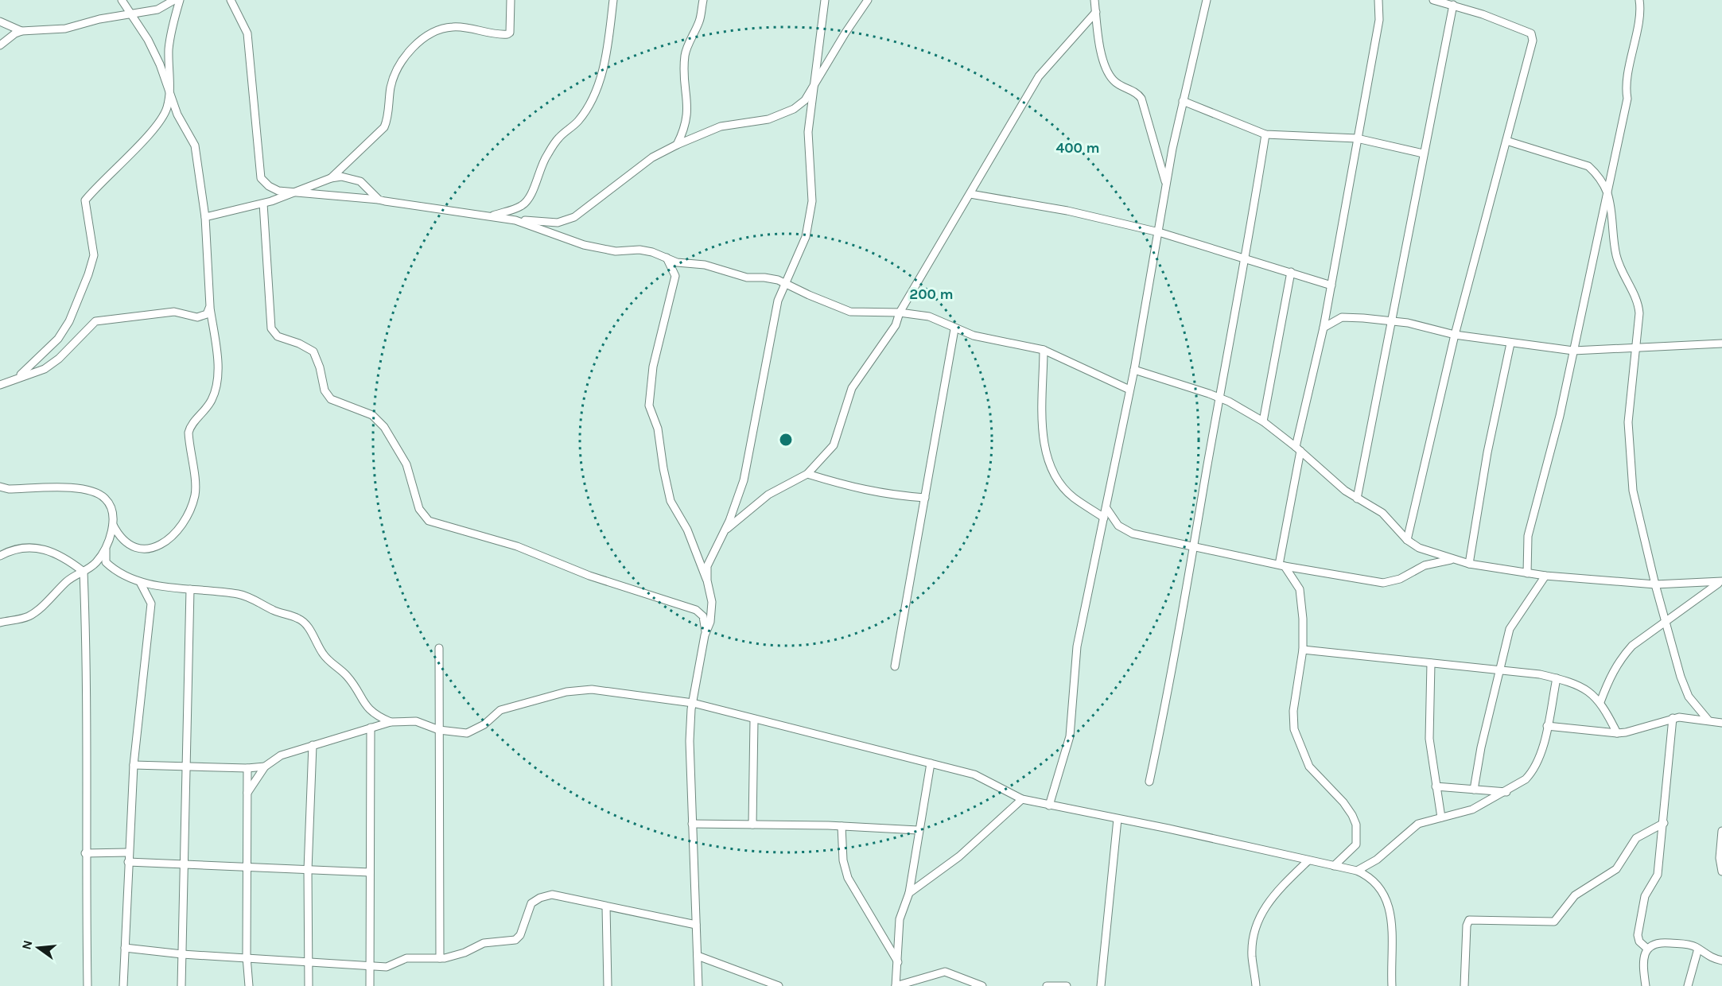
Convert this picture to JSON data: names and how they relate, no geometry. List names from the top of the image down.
{
  "north": "left",
  "rings": ["400 m", "200 m"]
}
